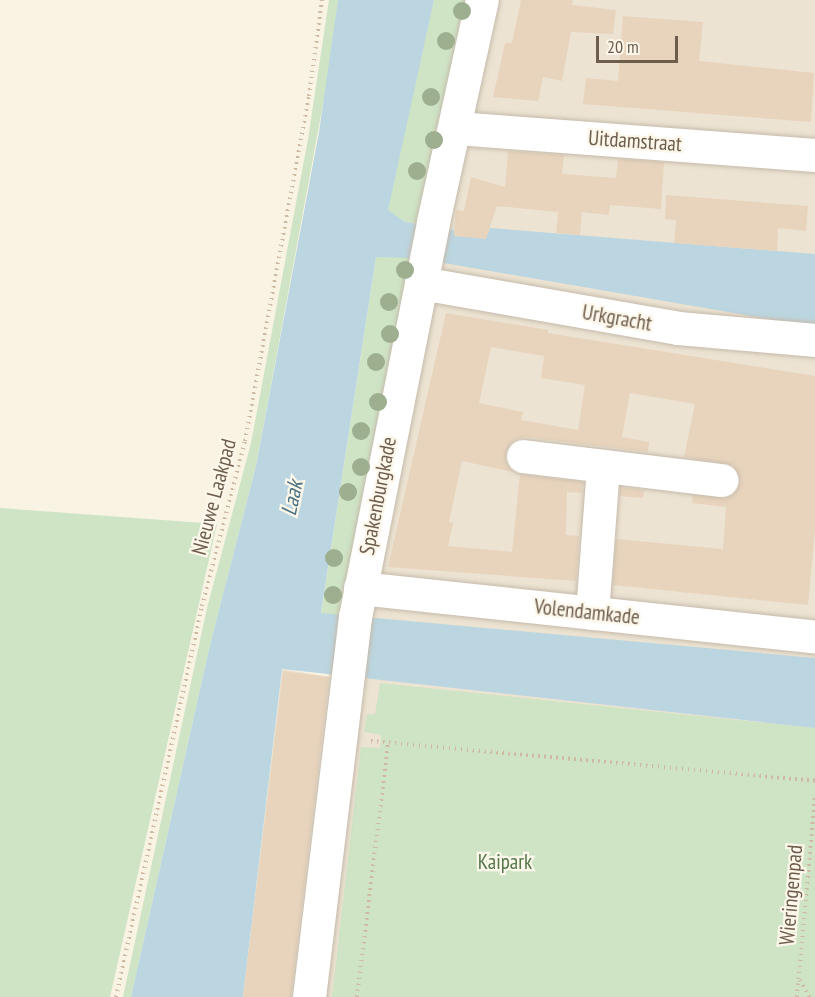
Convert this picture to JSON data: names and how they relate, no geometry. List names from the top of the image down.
{
  "streets": {
    "street": [
      "Uitdamstraat",
      "Urkgracht",
      "Spakenburgkade",
      "Volendamkade"
    ],
    "path": ["Nieuwe Laakpad", "Wieringenpad"]
  },
  "crossings": [
    ["Uitdamstraat", "Spakenburgkade"],
    ["Urkgracht", "Spakenburgkade"],
    ["Spakenburgkade", "Volendamkade"]
  ],
  "water": ["Laak"],
  "parks": ["Kaipark"],
  "scale_bar": "20 m"
}
